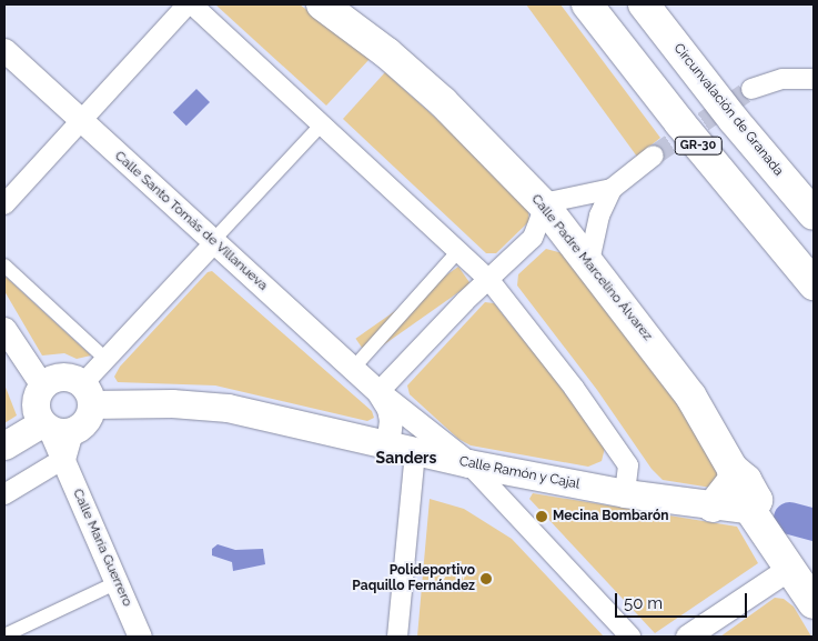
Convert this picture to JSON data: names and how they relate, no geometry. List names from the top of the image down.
{
  "streets": {
    "main road": [
      "Circunvalación de Granada",
      "GR-30",
      "Calle Padre Marcelino Álvarez",
      "Calle Ramón y Cajal"
    ],
    "street": ["Calle Santo Tomás de Villanueva", "Calle María Guerrero"]
  },
  "crossings": [
    ["Calle Santo Tomás de Villanueva", "Calle Ramón y Cajal"],
    ["Calle Padre Marcelino Álvarez", "Calle Ramón y Cajal"]
  ],
  "districts": ["Sanders"],
  "places": ["Mecina Bombarón", "Polideportivo Paquillo Fernández"],
  "scale_bar": "50 m"
}
